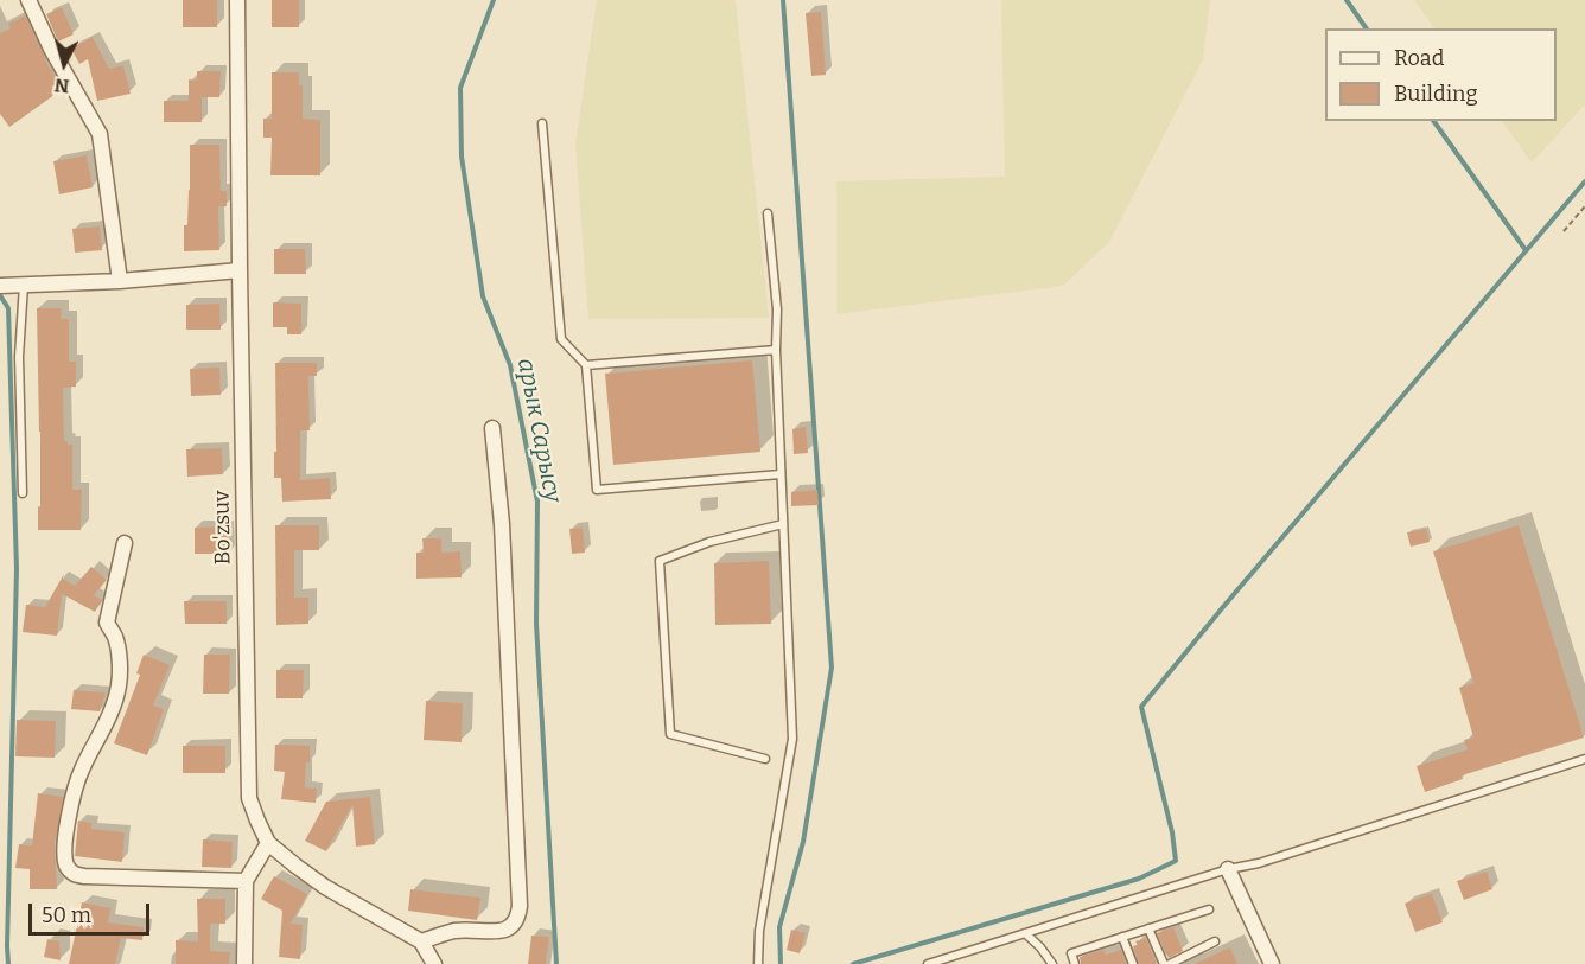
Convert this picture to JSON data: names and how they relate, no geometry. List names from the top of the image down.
{
  "streets": {
    "street": ["Bo'zsuv"]
  },
  "water": ["арык Сарысу"],
  "legend": ["Road", "Building"],
  "scale_bar": "50 m",
  "north": "bottom"
}
